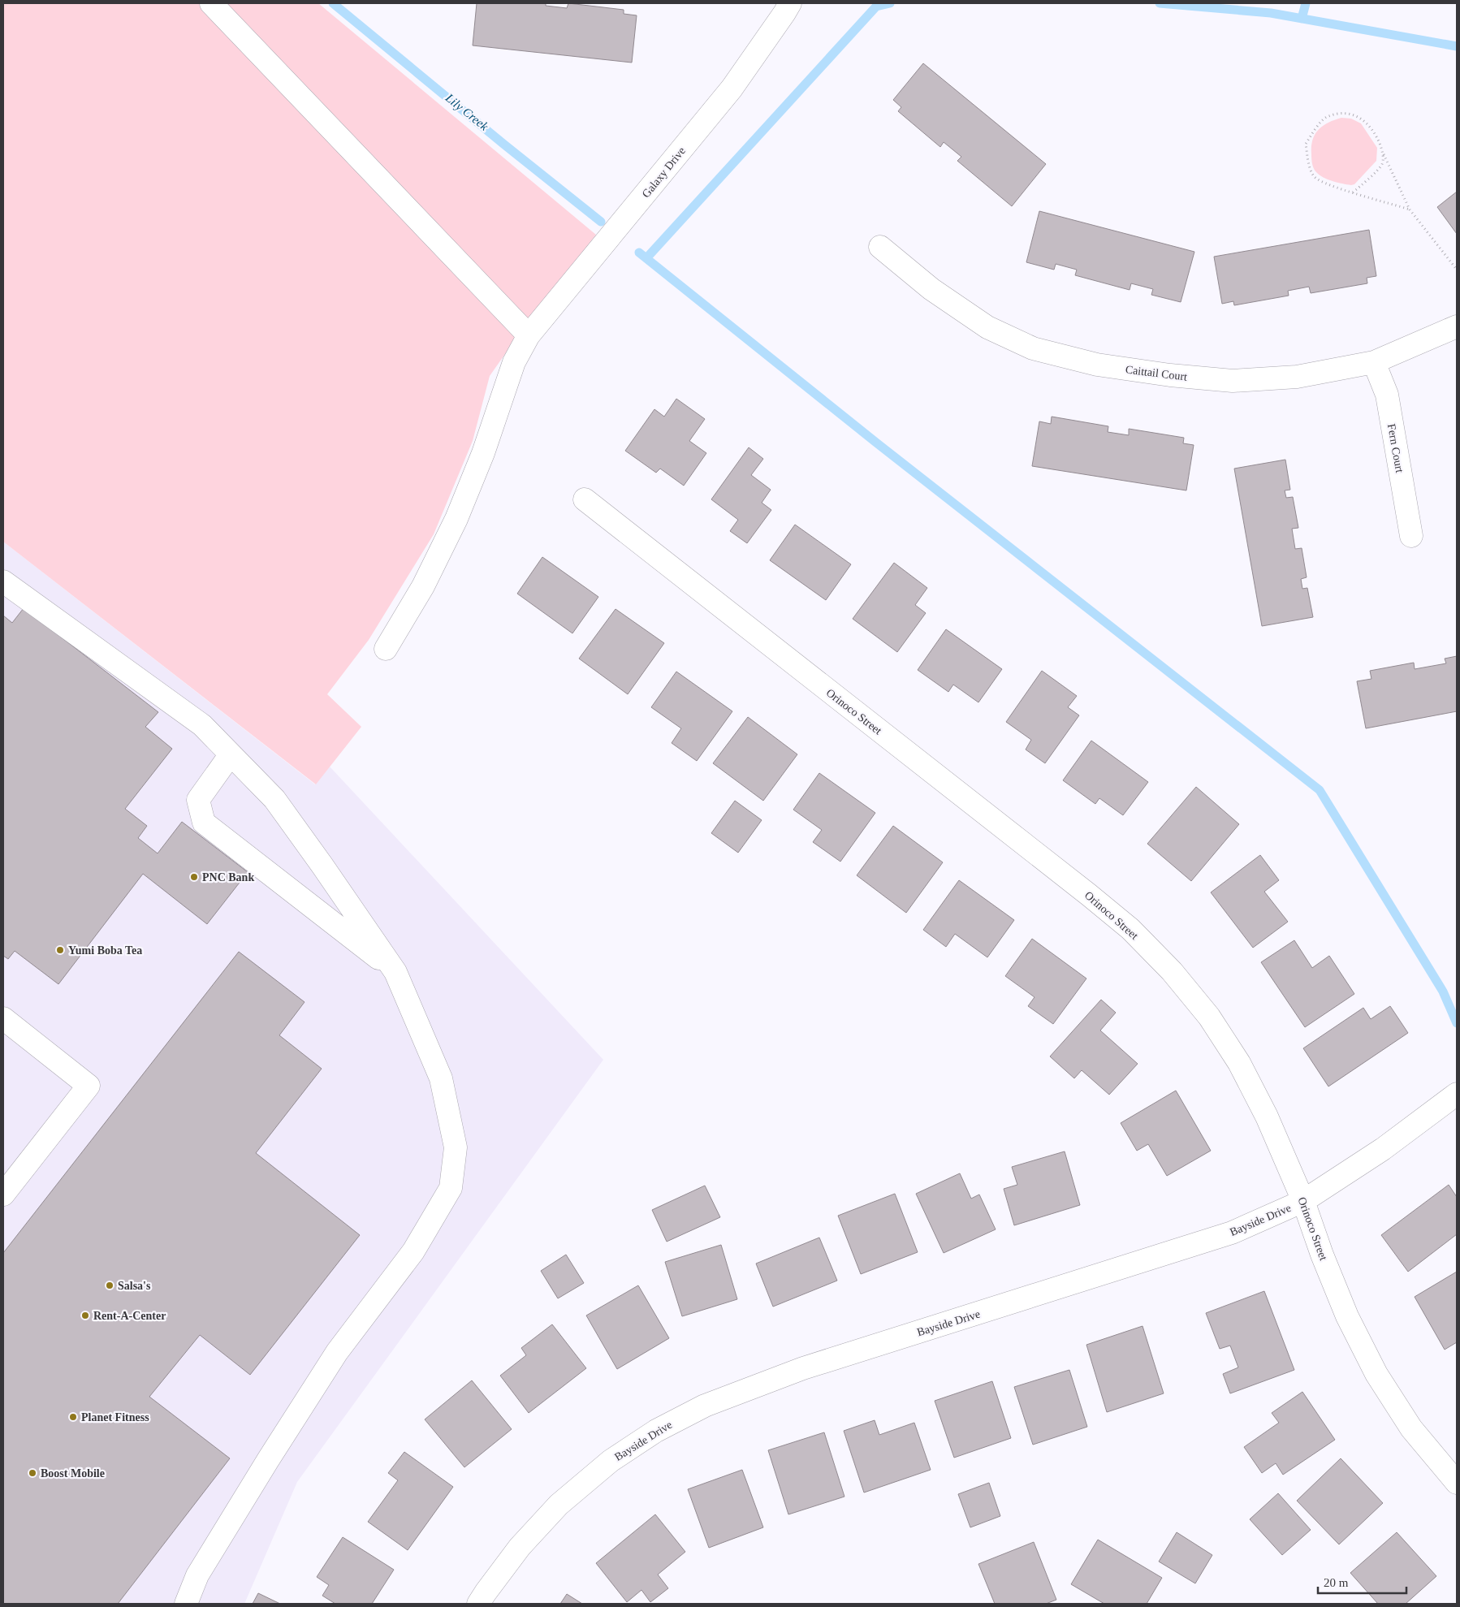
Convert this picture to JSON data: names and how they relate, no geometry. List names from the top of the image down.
{
  "streets": {
    "street": [
      "Galaxy Drive",
      "Caittail Court",
      "Fern Court",
      "Orinoco Street",
      "Bayside Drive"
    ]
  },
  "crossings": [
    ["Caittail Court", "Fern Court"],
    ["Orinoco Street", "Bayside Drive"]
  ],
  "water": ["Lily Creek"],
  "places": [
    "PNC Bank",
    "Yumi Boba Tea",
    "Salsa's",
    "Rent-A-Center",
    "Planet Fitness",
    "Boost Mobile"
  ],
  "scale_bar": "20 m"
}
